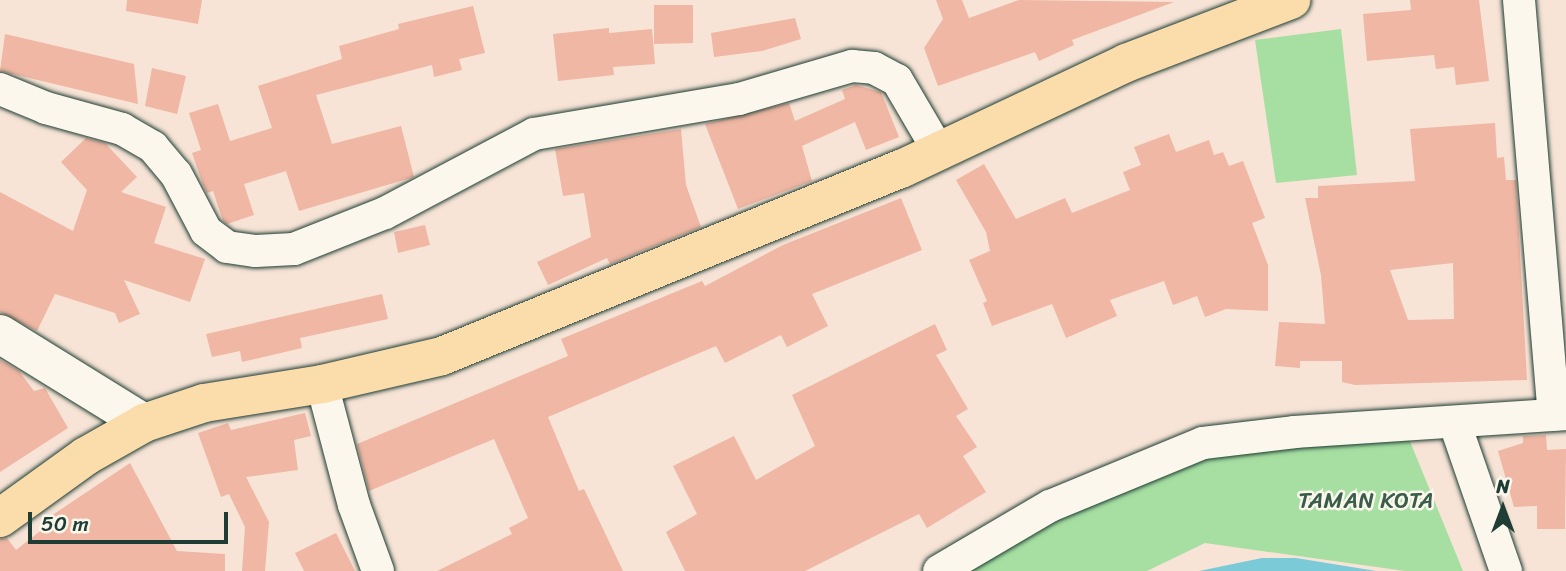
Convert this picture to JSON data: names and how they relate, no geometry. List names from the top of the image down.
{
  "parks": ["TAMAN KOTA"],
  "scale_bar": "50 m",
  "north": "top"
}
